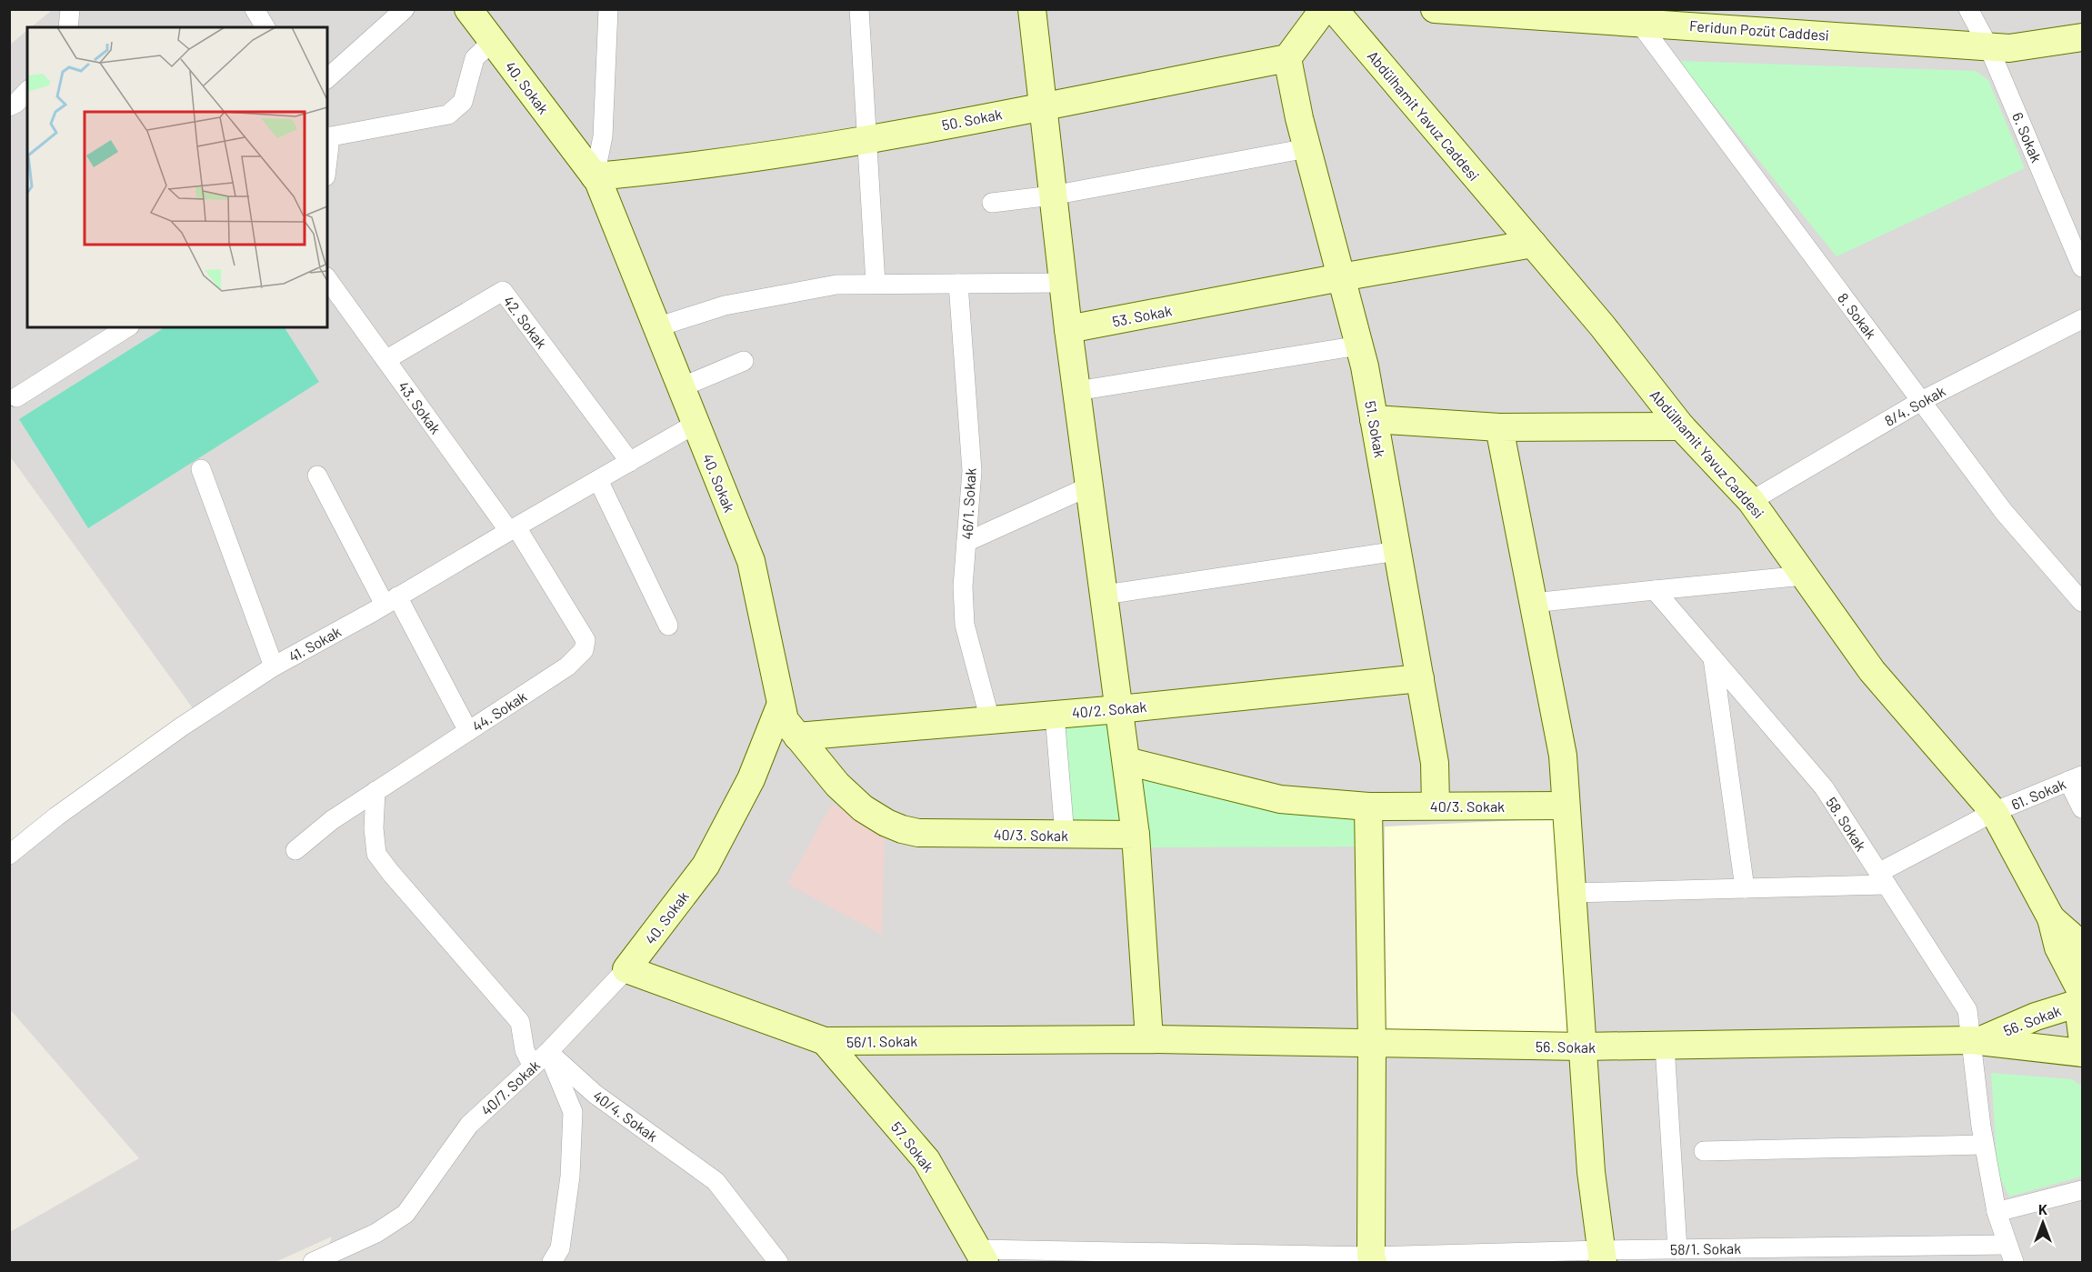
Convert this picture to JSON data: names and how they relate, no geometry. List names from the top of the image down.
{
  "streets": {
    "street": [
      "Feridun Pozüt Caddesi",
      "40. Sokak",
      "Abdülhamit Yavuz Caddesi",
      "50. Sokak",
      "6. Sokak",
      "53. Sokak",
      "8. Sokak",
      "42. Sokak",
      "8/4. Sokak",
      "43. Sokak",
      "51. Sokak",
      "46/1. Sokak",
      "41. Sokak",
      "40/2. Sokak",
      "44. Sokak",
      "61. Sokak",
      "40/3. Sokak",
      "58. Sokak",
      "56. Sokak",
      "56/1. Sokak",
      "40/7. Sokak",
      "40/4. Sokak",
      "57. Sokak",
      "58/1. Sokak"
    ]
  },
  "crossings": [
    ["Feridun Pozüt Caddesi", "6. Sokak"],
    ["Feridun Pozüt Caddesi", "8. Sokak"],
    ["40. Sokak", "50. Sokak"],
    ["40. Sokak", "41. Sokak"],
    ["40. Sokak", "40/3. Sokak"],
    ["40. Sokak", "56/1. Sokak"],
    ["Abdülhamit Yavuz Caddesi", "53. Sokak"],
    ["Abdülhamit Yavuz Caddesi", "8/4. Sokak"],
    ["Abdülhamit Yavuz Caddesi", "61. Sokak"],
    ["50. Sokak", "51. Sokak"],
    ["53. Sokak", "51. Sokak"],
    ["8. Sokak", "8/4. Sokak"],
    ["42. Sokak", "43. Sokak"],
    ["42. Sokak", "41. Sokak"],
    ["43. Sokak", "41. Sokak"],
    ["43. Sokak", "44. Sokak"],
    ["51. Sokak", "40/2. Sokak"],
    ["51. Sokak", "40/3. Sokak"],
    ["46/1. Sokak", "40/2. Sokak"],
    ["41. Sokak", "44. Sokak"],
    ["40/2. Sokak", "40/3. Sokak"],
    ["61. Sokak", "58. Sokak"],
    ["58. Sokak", "56. Sokak"],
    ["58. Sokak", "58/1. Sokak"],
    ["56. Sokak", "56/1. Sokak"],
    ["56/1. Sokak", "57. Sokak"],
    ["40/7. Sokak", "40/4. Sokak"],
    ["57. Sokak", "58/1. Sokak"]
  ],
  "north": "top"
}
